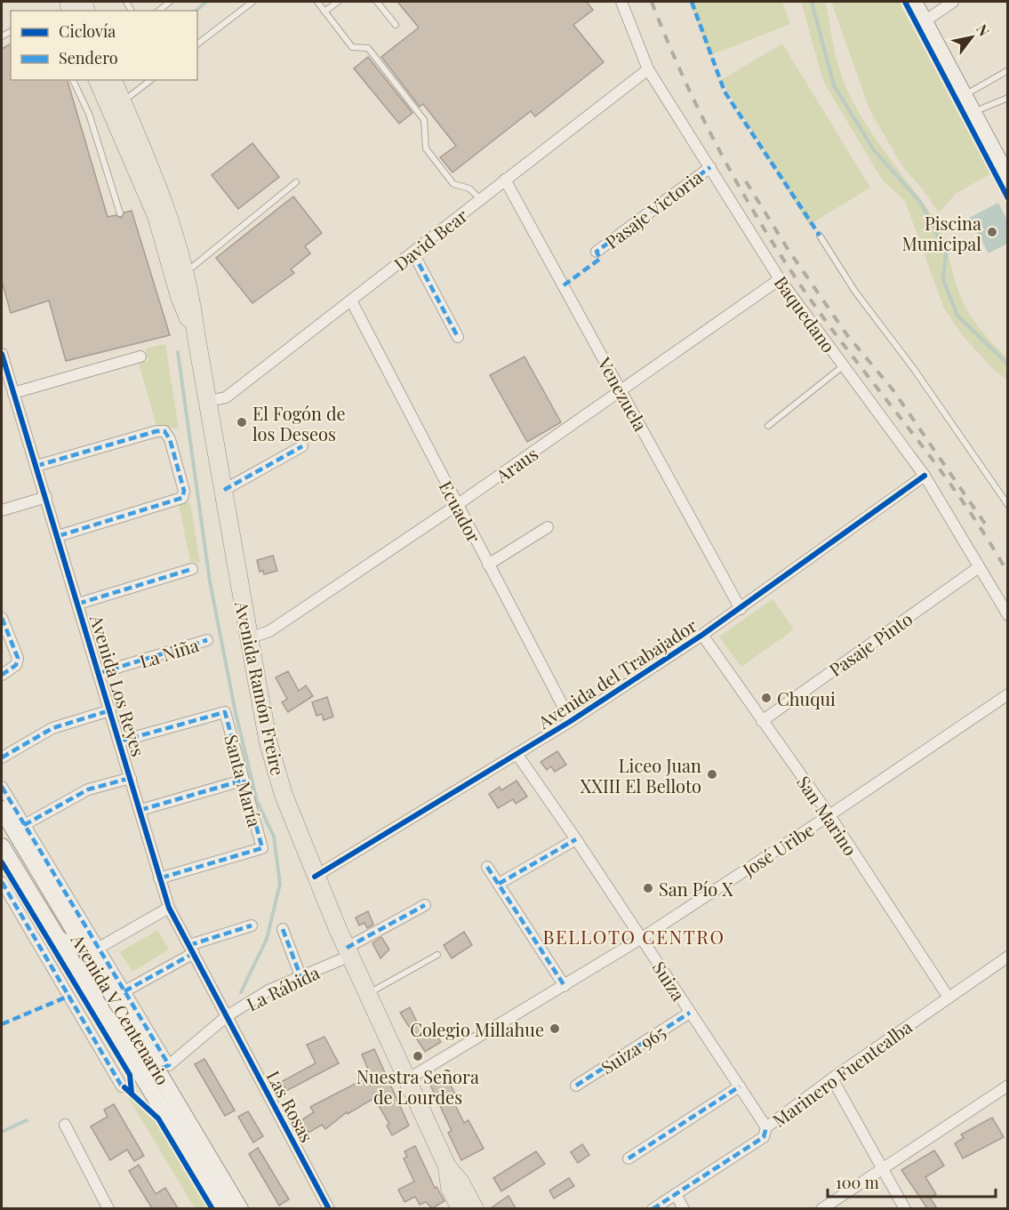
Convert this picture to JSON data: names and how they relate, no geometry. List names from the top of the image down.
{
  "streets": {
    "main road": ["Avenida Ramón Freire", "Avenida V Centenario"],
    "street": [
      "Pasaje Victoria",
      "David Bear",
      "Baquedano",
      "Venezuela",
      "Araus",
      "Ecuador",
      "Pasaje Pinto",
      "La Niña",
      "Avenida del Trabajador",
      "Avenida Los Reyes",
      "Santa María",
      "San Marino",
      "José Uribe",
      "Suiza",
      "La Rábida",
      "Suiza 965",
      "Marinero Fuentealba",
      "Las Rosas"
    ]
  },
  "crossings": [
    ["Pasaje Victoria", "Baquedano"],
    ["David Bear", "Baquedano"],
    ["David Bear", "Venezuela"],
    ["David Bear", "Ecuador"],
    ["David Bear", "Avenida Ramón Freire"],
    ["Baquedano", "Araus"],
    ["Baquedano", "Pasaje Pinto"],
    ["Baquedano", "Avenida del Trabajador"],
    ["Venezuela", "Araus"],
    ["Venezuela", "Avenida del Trabajador"],
    ["Araus", "Ecuador"],
    ["Araus", "Avenida Ramón Freire"],
    ["Ecuador", "Avenida del Trabajador"],
    ["Pasaje Pinto", "San Marino"],
    ["La Niña", "Avenida Los Reyes"],
    ["Avenida del Trabajador", "Avenida Ramón Freire"],
    ["Avenida del Trabajador", "San Marino"],
    ["Avenida del Trabajador", "Suiza"],
    ["Avenida Los Reyes", "Santa María"],
    ["Avenida Los Reyes", "La Rábida"],
    ["Avenida Los Reyes", "Las Rosas"],
    ["Avenida Ramón Freire", "José Uribe"],
    ["Avenida Ramón Freire", "La Rábida"],
    ["San Marino", "José Uribe"],
    ["San Marino", "Marinero Fuentealba"],
    ["José Uribe", "Suiza"],
    ["Suiza", "Suiza 965"],
    ["Suiza", "Marinero Fuentealba"],
    ["La Rábida", "Las Rosas"]
  ],
  "districts": ["BELLOTO CENTRO"],
  "places": [
    "Piscina Municipal",
    "El Fogón de los Deseos",
    "Chuqui",
    "Liceo Juan XXIII El Belloto",
    "San Pío X",
    "Colegio Millahue",
    "Nuestra Señora de Lourdes"
  ],
  "legend": ["Ciclovía", "Sendero"],
  "scale_bar": "100 m",
  "north": "top right"
}
